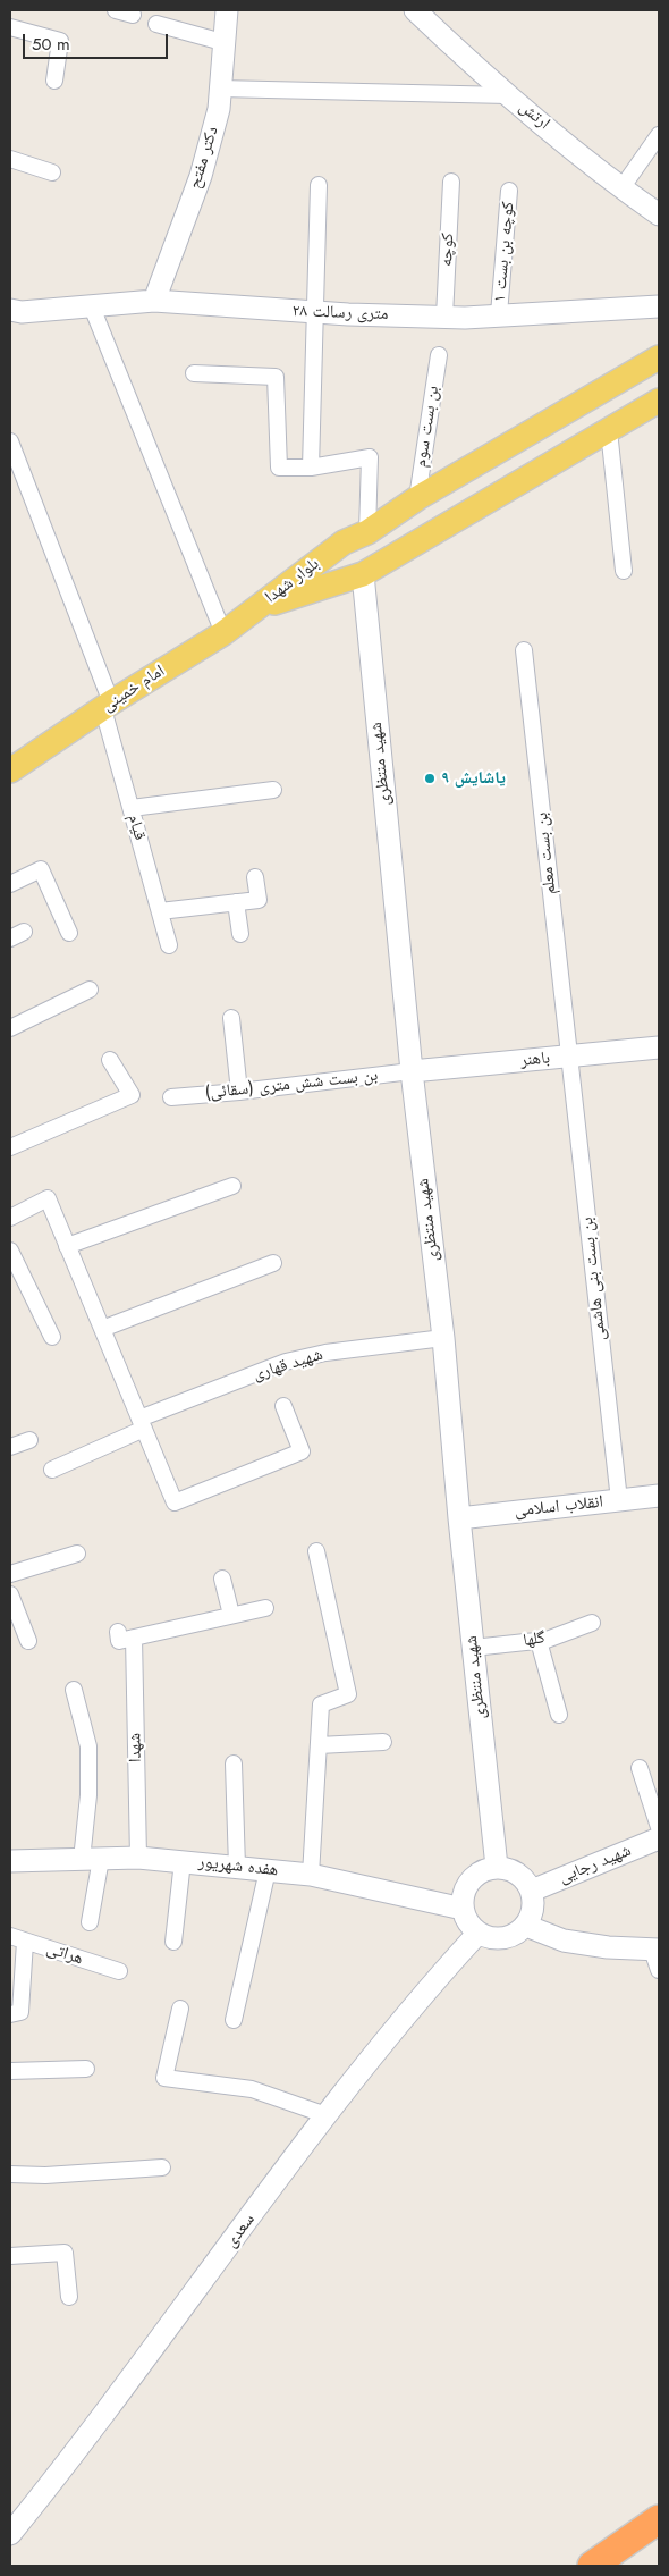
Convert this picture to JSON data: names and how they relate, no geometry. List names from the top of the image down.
{
  "streets": {
    "main road": ["بلوار شهدا", "امام خمینی"],
    "street": [
      "ارتش",
      "دکتر مفتح",
      "کوچه",
      "کوچه بن بست ۱",
      "۲۸ متری رسالت",
      "بن بست سوم",
      "شهید منتظری",
      "قیام",
      "بن بست معلم",
      "باهنر",
      "بن بست شش متری (سقائی)",
      "بن بست بنی هاشمی",
      "شهید قهاری",
      "انقلاب اسلامی",
      "گلها",
      "شهدا",
      "شهید رجایی",
      "هفده شهریور",
      "هراتی",
      "سعدی"
    ]
  },
  "crossings": [
    ["دکتر مفتح", "۲۸ متری رسالت"],
    ["کوچه", "۲۸ متری رسالت"],
    ["کوچه بن بست ۱", "۲۸ متری رسالت"],
    ["بن بست سوم", "بلوار شهدا"],
    ["بلوار شهدا", "امام خمینی"],
    ["بلوار شهدا", "شهید منتظری"],
    ["امام خمینی", "قیام"],
    ["شهید منتظری", "باهنر"],
    ["شهید منتظری", "بن بست شش متری (سقائی)"],
    ["شهید منتظری", "شهید قهاری"],
    ["شهید منتظری", "انقلاب اسلامی"],
    ["شهید منتظری", "گلها"],
    ["شهید منتظری", "شهید رجایی"],
    ["شهید منتظری", "هفده شهریور"],
    ["شهید منتظری", "سعدی"],
    ["بن بست معلم", "باهنر"],
    ["بن بست معلم", "بن بست بنی هاشمی"],
    ["باهنر", "بن بست شش متری (سقائی)"],
    ["باهنر", "بن بست بنی هاشمی"],
    ["بن بست بنی هاشمی", "انقلاب اسلامی"],
    ["شهدا", "هفده شهریور"],
    ["شهید رجایی", "هفده شهریور"],
    ["شهید رجایی", "سعدی"],
    ["هفده شهریور", "سعدی"]
  ],
  "places": ["یاشایش ۹"],
  "scale_bar": "50 m"
}
